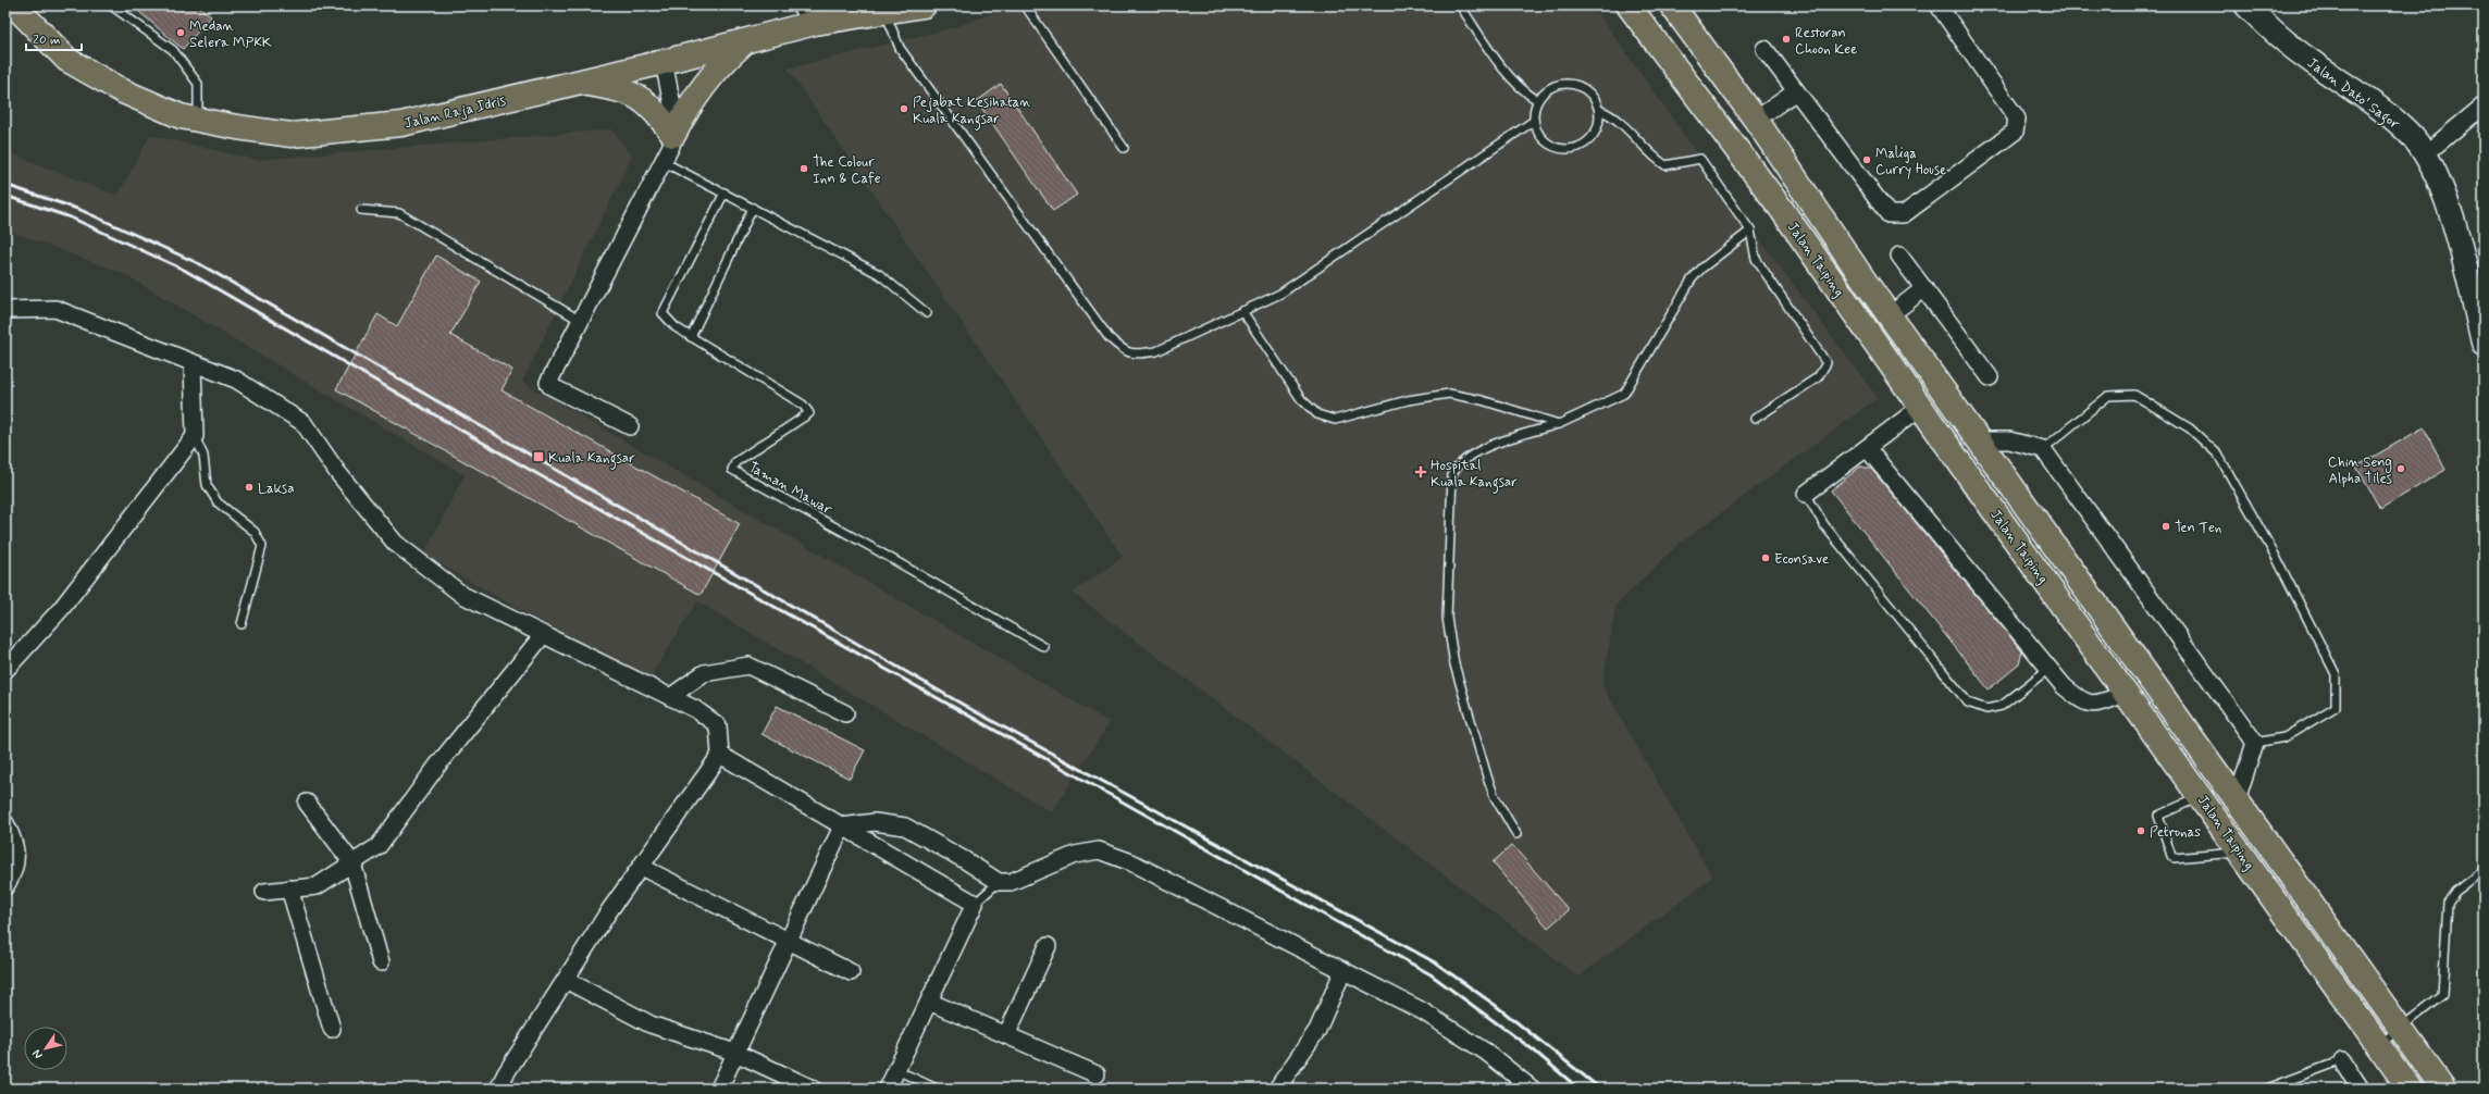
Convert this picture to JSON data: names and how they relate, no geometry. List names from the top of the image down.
{
  "streets": {
    "main road": ["Jalan Dato' Sagor", "Jalan Raja Idris", "Jalan Taiping"],
    "lane": ["Taman Mawar"]
  },
  "places": {
    "other": [
      "Medan Selera MPKK",
      "Restoran Choon Kee",
      "Pejabat Kesihatan Kuala Kangsar",
      "Maliga Curry House",
      "The Colour Inn & Cafe",
      "Chin Seng Alpha Tiles",
      "Laksa",
      "Ten Ten",
      "Econsave",
      "Petronas"
    ],
    "transit": ["Kuala Kangsar"],
    "health": ["Hospital Kuala Kangsar"]
  },
  "scale_bar": "20 m",
  "north": "bottom left"
}
